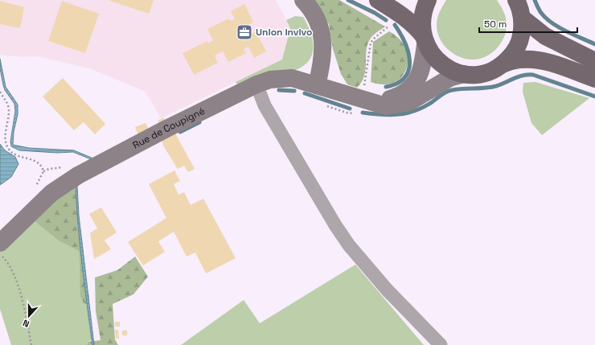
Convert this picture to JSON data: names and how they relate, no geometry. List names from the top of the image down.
{
  "streets": {
    "street": ["Rue de Coupigné"]
  },
  "places": {
    "office": ["Union Invivo"]
  },
  "scale_bar": "50 m",
  "north": "bottom"
}
